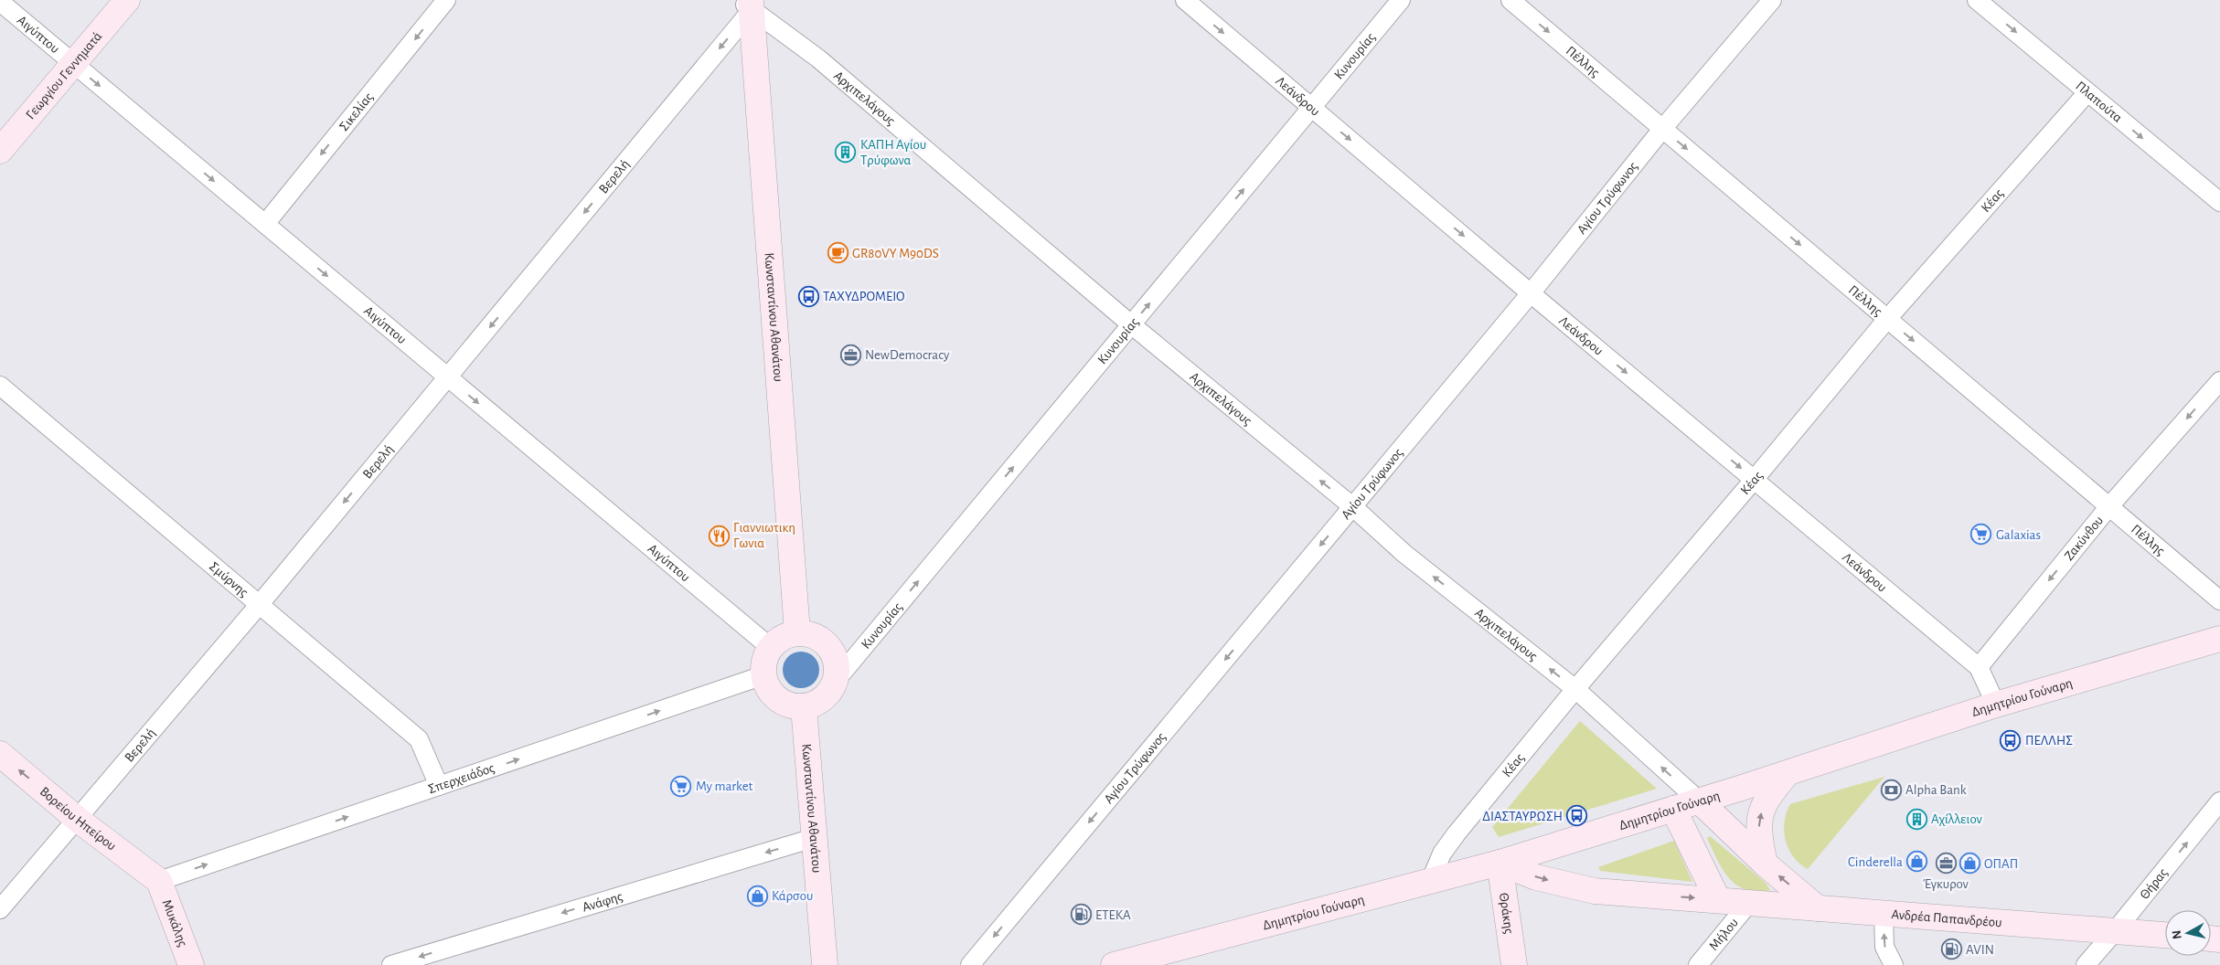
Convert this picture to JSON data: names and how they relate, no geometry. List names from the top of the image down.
{
  "streets": {
    "main road": [
      "Γεωργίου Γεννηματά",
      "Κωνσταντίνου Αθανάτου",
      "Δημητρίου Γούναρη",
      "Βορείου Ηπείρου",
      "Θράκης",
      "Ανδρέα Παπανδρέου",
      "Μυκάλης"
    ],
    "street": [
      "Αιγύπτου",
      "Κυνουρίας",
      "Πέλλης",
      "Λεάνδρου",
      "Αρχιπελάγους",
      "Πλαπούτα",
      "Σικελίας",
      "Βερελή",
      "Αγίου Τρύφωνος",
      "Κέας",
      "Ζακύνθου",
      "Σμύρνης",
      "Σπερχειάδος",
      "Θήρας",
      "Ανάφης",
      "Μήλου"
    ]
  },
  "crossings": [
    ["Αιγύπτου", "Κυνουρίας"],
    ["Αιγύπτου", "Γεωργίου Γεννηματά"],
    ["Αιγύπτου", "Σικελίας"],
    ["Αιγύπτου", "Βερελή"],
    ["Αιγύπτου", "Κωνσταντίνου Αθανάτου"],
    ["Αιγύπτου", "Σπερχειάδος"],
    ["Κυνουρίας", "Λεάνδρου"],
    ["Κυνουρίας", "Αρχιπελάγους"],
    ["Κυνουρίας", "Κωνσταντίνου Αθανάτου"],
    ["Κυνουρίας", "Σπερχειάδος"],
    ["Πέλλης", "Αγίου Τρύφωνος"],
    ["Πέλλης", "Κέας"],
    ["Πέλλης", "Ζακύνθου"],
    ["Λεάνδρου", "Αγίου Τρύφωνος"],
    ["Λεάνδρου", "Κέας"],
    ["Λεάνδρου", "Ζακύνθου"],
    ["Αρχιπελάγους", "Βερελή"],
    ["Αρχιπελάγους", "Αγίου Τρύφωνος"],
    ["Αρχιπελάγους", "Κέας"],
    ["Αρχιπελάγους", "Κωνσταντίνου Αθανάτου"],
    ["Αρχιπελάγους", "Δημητρίου Γούναρη"],
    ["Πλαπούτα", "Κέας"],
    ["Βερελή", "Κωνσταντίνου Αθανάτου"],
    ["Βερελή", "Σμύρνης"],
    ["Βερελή", "Βορείου Ηπείρου"],
    ["Κέας", "Δημητρίου Γούναρη"],
    ["Κωνσταντίνου Αθανάτου", "Σπερχειάδος"],
    ["Κωνσταντίνου Αθανάτου", "Ανάφης"],
    ["Σμύρνης", "Σπερχειάδος"],
    ["Δημητρίου Γούναρη", "Θράκης"],
    ["Δημητρίου Γούναρη", "Ανδρέα Παπανδρέου"],
    ["Σπερχειάδος", "Βορείου Ηπείρου"],
    ["Σπερχειάδος", "Μυκάλης"],
    ["Βορείου Ηπείρου", "Μυκάλης"],
    ["Θήρας", "Ανδρέα Παπανδρέου"],
    ["Θράκης", "Ανδρέα Παπανδρέου"],
    ["Ανδρέα Παπανδρέου", "Μήλου"]
  ],
  "one_way": [
    "Αιγύπτου",
    "Κυνουρίας",
    "Πέλλης",
    "Λεάνδρου",
    "Αρχιπελάγους",
    "Πλαπούτα",
    "Σικελίας",
    "Βερελή",
    "Αγίου Τρύφωνος",
    "Ζακύνθου",
    "Σπερχειάδος",
    "Βορείου Ηπείρου",
    "Θήρας",
    "Ανάφης"
  ],
  "places": {
    "building": ["ΚΑΠΗ Αγίου Τρύφωνα", "Αχίλλειον"],
    "cafe": ["GR80VY M90DS"],
    "bus stop": ["ΤΑΧΥΔΡΟΜΕΙΟ", "ΠΕΛΛΗΣ", "ΔΙΑΣΤΑΥΡΩΣΗ"],
    "office": ["NewDemocracy", "Έγκυρον"],
    "supermarket": ["Galaxias", "My market"],
    "restaurant": ["Γιαννιωτικη Γωνια"],
    "bank": ["Alpha Bank"],
    "shop": ["Cinderella", "ΟΠΑΠ", "Κάρσου"],
    "fuel station": ["ΕΤΕΚΑ", "AVIN"]
  },
  "north": "left"
}
